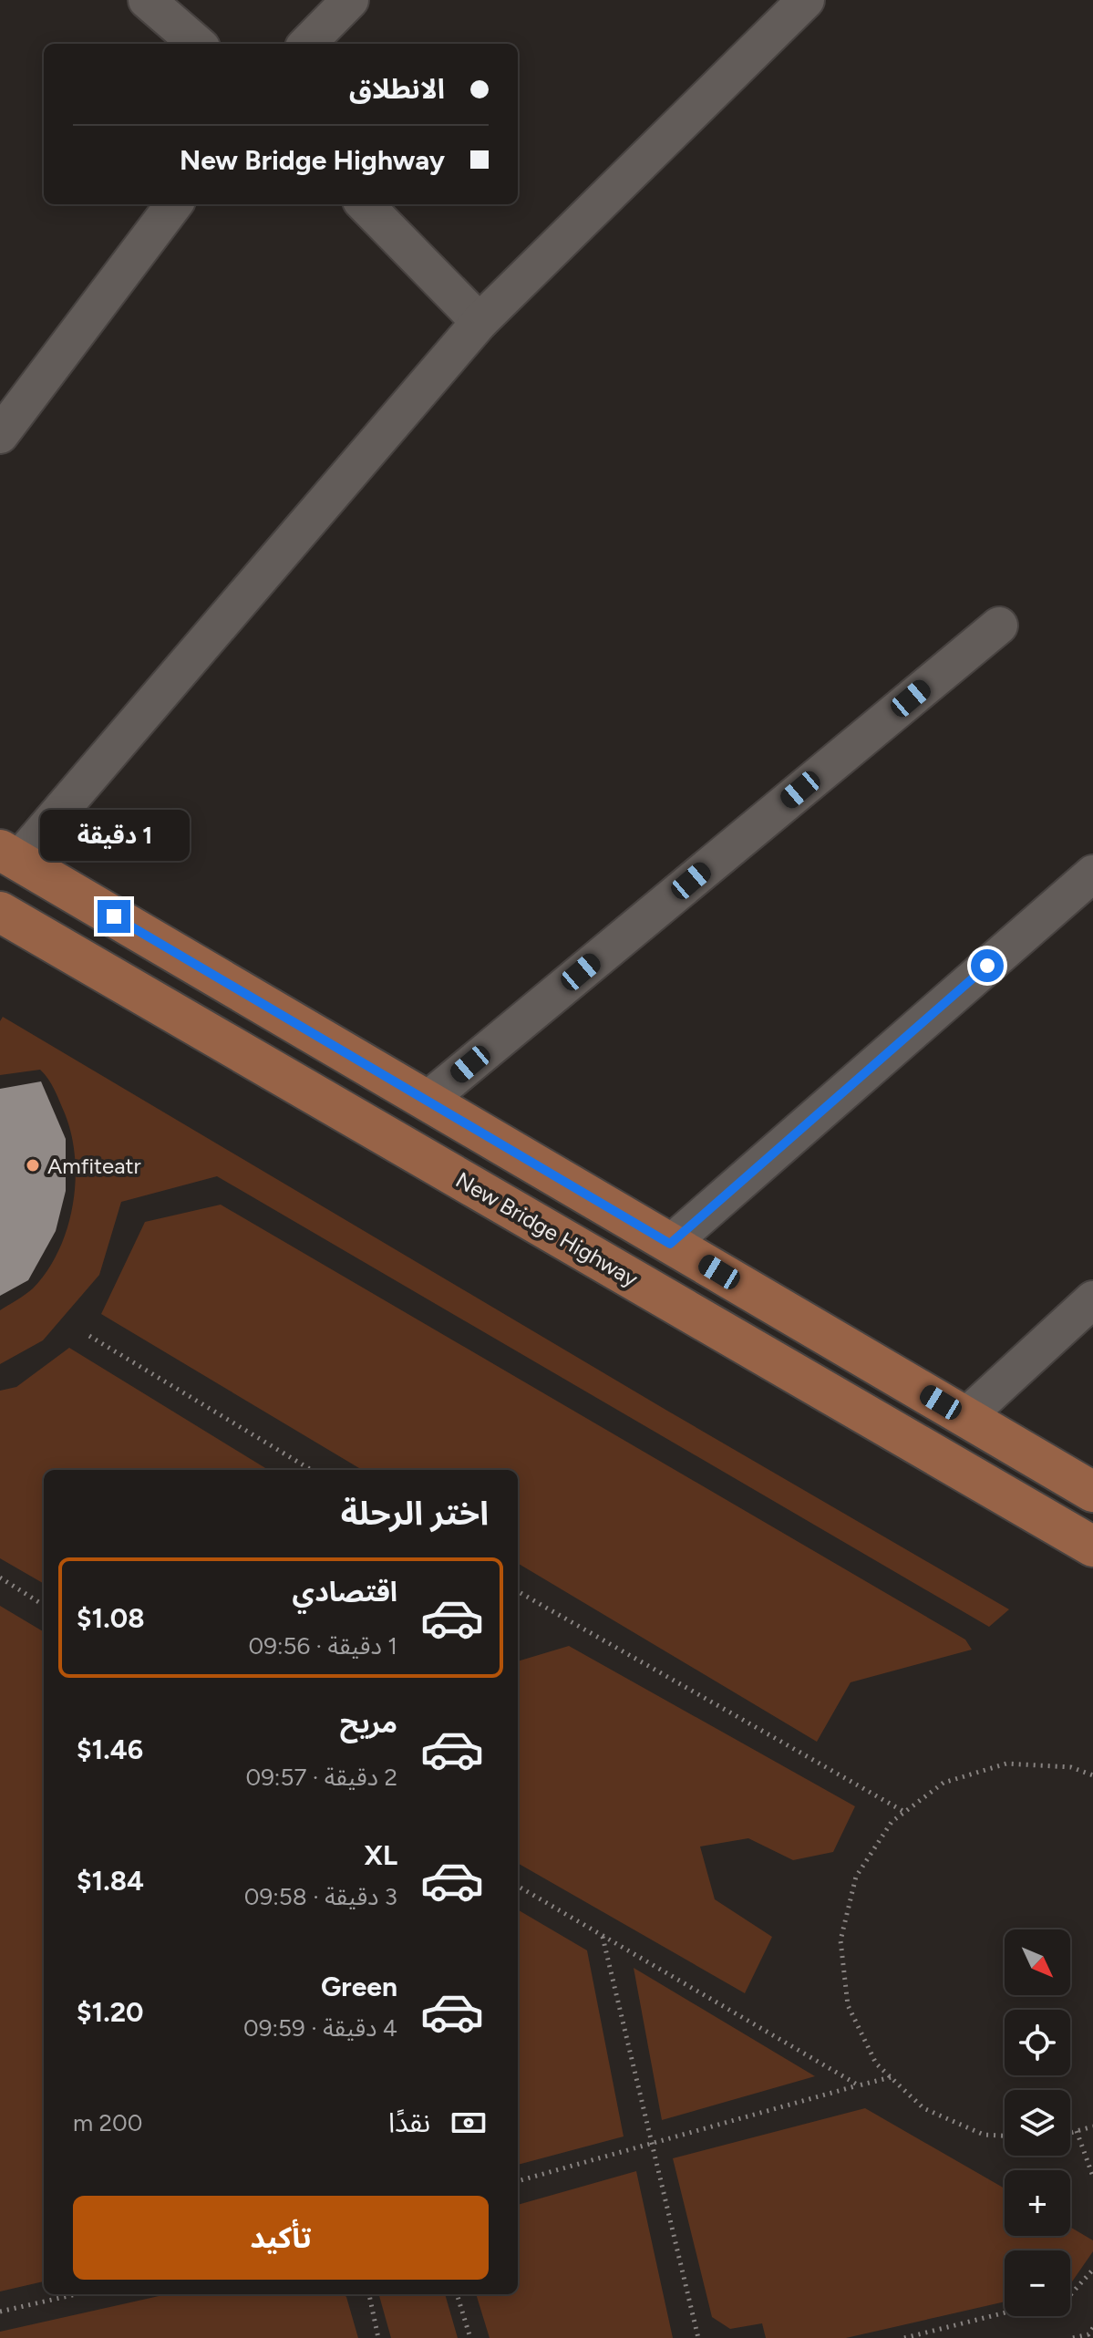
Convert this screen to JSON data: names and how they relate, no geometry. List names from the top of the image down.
{
  "streets": {
    "main road": ["New Bridge Highway"]
  },
  "places": ["Amfiteatr"],
  "north": "bottom right",
  "page": {
    "banner": ["الانطلاق", "New Bridge Highway"],
    "bubble": "1 دقيقة",
    "heading": "اختر الرحلة",
    "list": [
      {
        "name": "اقتصادي",
        "note": "1 دقيقة · 09:56",
        "value": "$1.08"
      },
      {
        "name": "مريح",
        "note": "2 دقيقة · 09:57",
        "value": "$1.46"
      },
      {
        "name": "XL",
        "note": "3 دقيقة · 09:58",
        "value": "$1.84"
      },
      {
        "name": "Green",
        "note": "4 دقيقة · 09:59",
        "value": "$1.20"
      }
    ],
    "map_buttons": ["+", "−"],
    "pay": ["نقدًا", "200 m"],
    "buttons": "تأكيد"
  }
}
